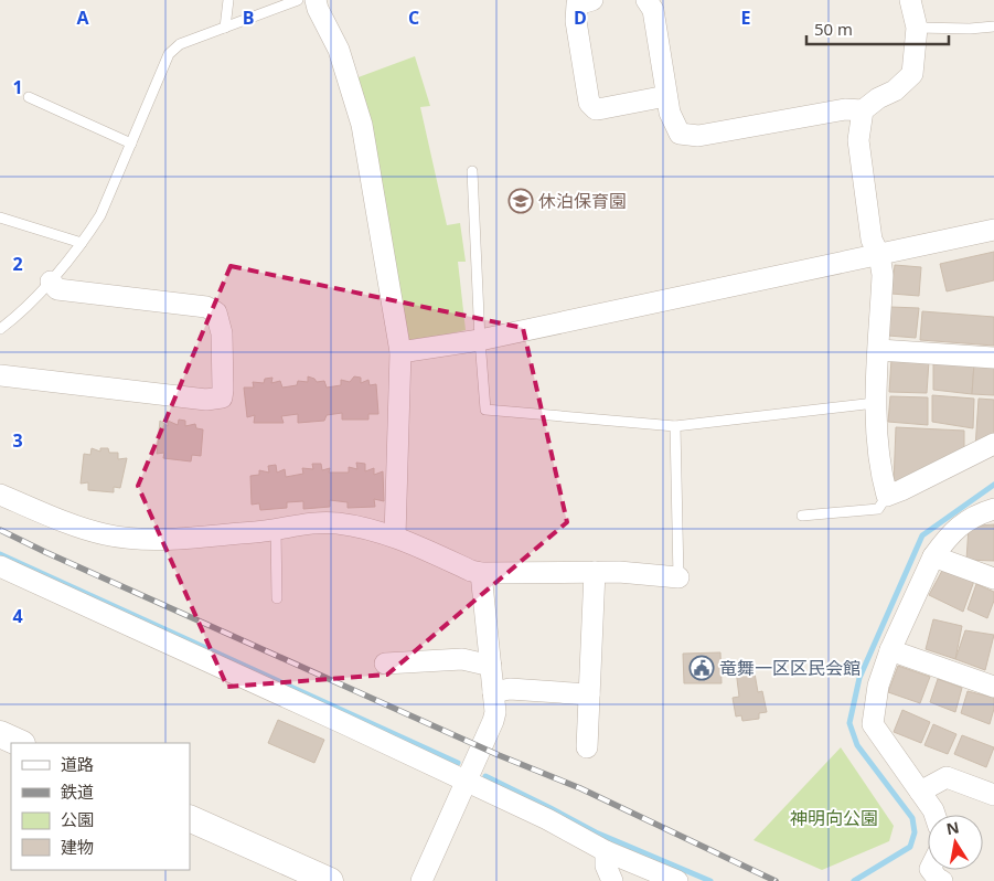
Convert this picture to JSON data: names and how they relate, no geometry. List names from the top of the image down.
{
  "parks": ["神明向公園"],
  "places": {
    "school or university": ["休泊保育園"],
    "public building": ["竜舞一区区民会館"]
  },
  "legend": [
    "道路",
    "鉄道",
    "公園",
    "建物"
  ],
  "scale_bar": "50 m",
  "north": "top",
  "grid": {
    "columns": [
      "A",
      "B",
      "C",
      "D",
      "E"
    ],
    "rows": [
      "1",
      "2",
      "3",
      "4"
    ]
  }
}
